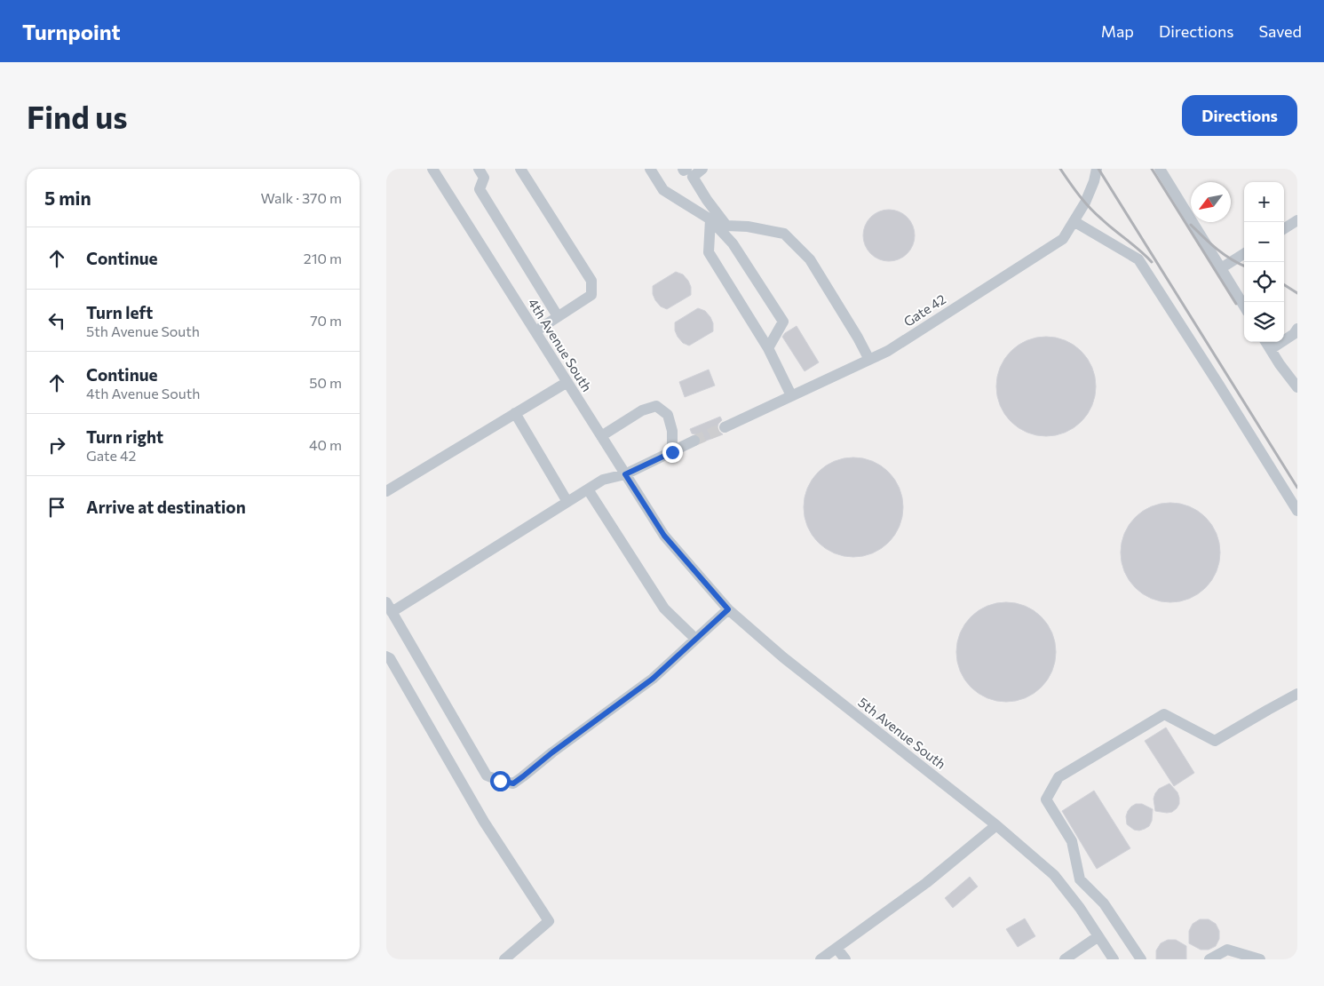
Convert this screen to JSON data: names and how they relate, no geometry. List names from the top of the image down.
{
  "streets": {
    "street": ["Gate 42", "4th Avenue South", "5th Avenue South"]
  },
  "crossings": [
    ["4th Avenue South", "5th Avenue South"]
  ],
  "north": "bottom left",
  "page": {
    "header": "Turnpoint",
    "nav": ["Map", "Directions", "Saved"],
    "buttons": "Directions",
    "title": "Find us",
    "heading": ["5 min", "Walk · 370 m"],
    "map_buttons": ["+", "−"],
    "list": [
      ["Continue", "210 m"],
      ["Turn left", "5th Avenue South", "70 m"],
      ["Continue", "4th Avenue South", "50 m"],
      ["Turn right", "Gate 42", "40 m"],
      "Arrive at destination"
    ]
  }
}
